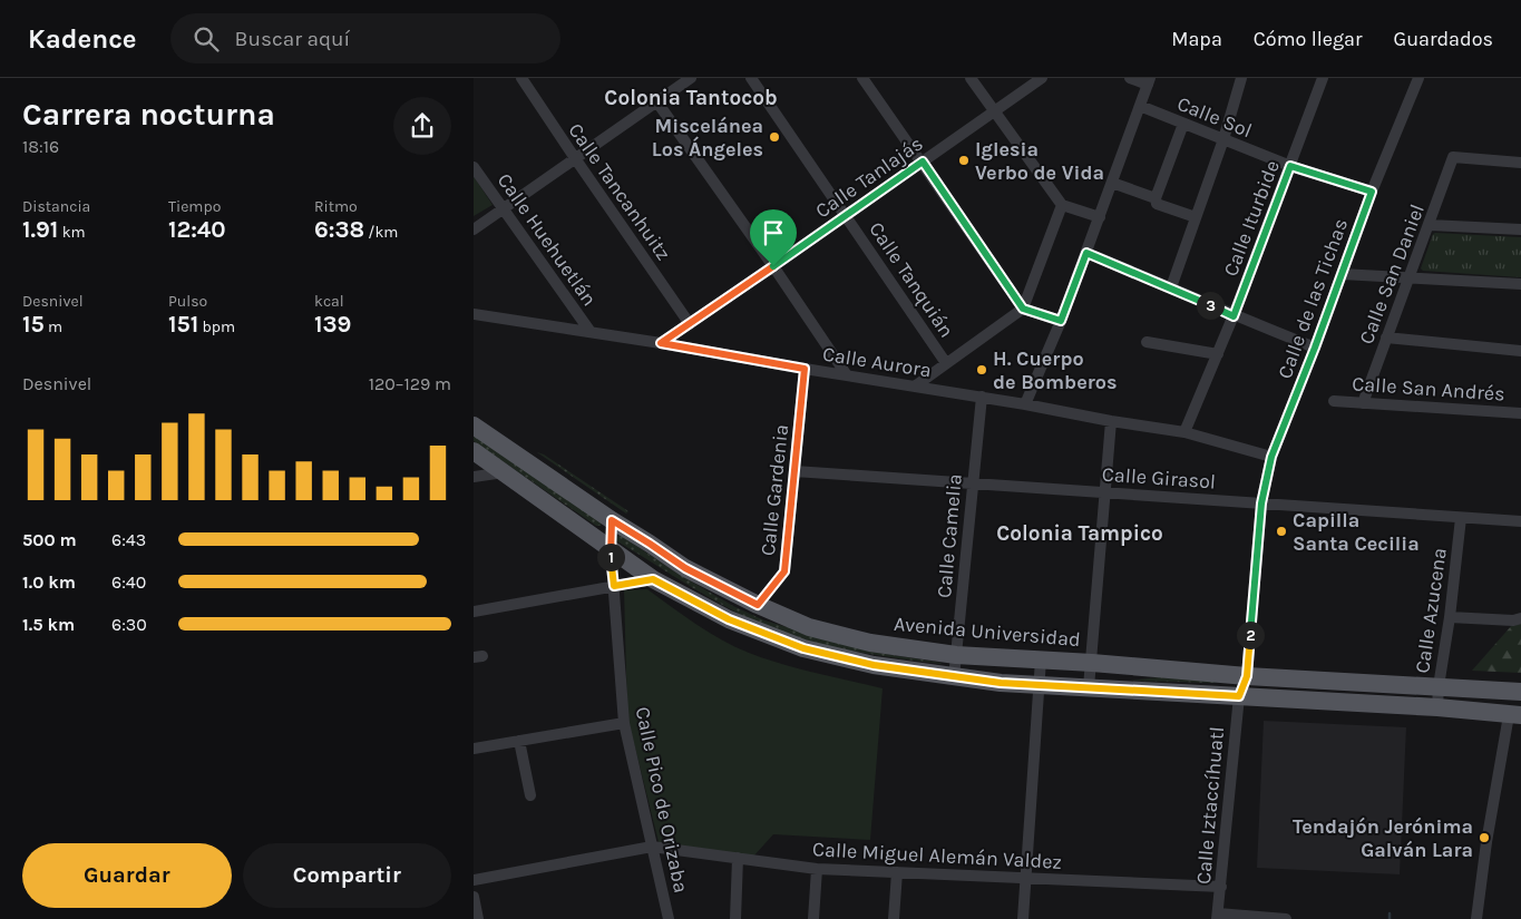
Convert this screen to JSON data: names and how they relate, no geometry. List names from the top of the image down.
{
  "streets": {
    "main road": ["Avenida Universidad"],
    "street": [
      "Calle Sol",
      "Calle Tanlajás",
      "Calle Tancanhuitz",
      "Calle Iturbide",
      "Calle Huehuetlán",
      "Calle San Daniel",
      "Calle Tanquián",
      "Calle de las Tichas",
      "Calle Aurora",
      "Calle San Andrés",
      "Calle Girasol",
      "Calle Gardenia",
      "Calle Camelia",
      "Calle Azucena",
      "Calle Pico de Orizaba",
      "Calle Iztaccíhuatl",
      "Calle Miguel Alemán Valdez"
    ]
  },
  "crossings": [
    ["Calle Sol", "Calle Iturbide"],
    ["Calle Sol", "Calle de las Tichas"],
    ["Calle Tanlajás", "Calle Tancanhuitz"],
    ["Calle Tanlajás", "Calle Tanquián"],
    ["Calle Tanlajás", "Calle Aurora"],
    ["Calle Iturbide", "Calle Aurora"],
    ["Calle Huehuetlán", "Calle Aurora"],
    ["Calle San Daniel", "Calle San Andrés"],
    ["Calle de las Tichas", "Calle Aurora"],
    ["Calle de las Tichas", "Calle Girasol"],
    ["Calle de las Tichas", "Avenida Universidad"],
    ["Calle de las Tichas", "Calle Iztaccíhuatl"],
    ["Calle Aurora", "Calle Gardenia"],
    ["Calle Aurora", "Calle Camelia"],
    ["Calle Girasol", "Calle Gardenia"],
    ["Calle Girasol", "Calle Camelia"],
    ["Calle Girasol", "Calle Azucena"],
    ["Calle Gardenia", "Avenida Universidad"],
    ["Calle Camelia", "Avenida Universidad"],
    ["Calle Azucena", "Avenida Universidad"],
    ["Avenida Universidad", "Calle Pico de Orizaba"],
    ["Avenida Universidad", "Calle Iztaccíhuatl"],
    ["Calle Pico de Orizaba", "Calle Miguel Alemán Valdez"],
    ["Calle Iztaccíhuatl", "Calle Miguel Alemán Valdez"]
  ],
  "districts": ["Colonia Tantocob", "Colonia Tampico"],
  "places": [
    "Miscelánea Los Ángeles",
    "Iglesia Verbo de Vida",
    "H. Cuerpo de Bomberos",
    "Capilla Santa Cecilia",
    "Tendajón Jerónima Galván Lara"
  ],
  "page": {
    "header": "Kadence",
    "search": "Buscar aquí",
    "nav": ["Mapa", "Cómo llegar", "Guardados"],
    "heading": ["Carrera nocturna", "18:16"],
    "stats": [
      ["Distancia", "1.91 km"],
      ["Tiempo", "12:40"],
      ["Ritmo", "6:38 /km"],
      ["Desnivel", "15 m"],
      ["Pulso", "151 bpm"],
      ["kcal", "139"]
    ],
    "pins": ["3", "1", "2"],
    "chart": ["Desnivel", "120–129 m"],
    "list": [
      {
        "name": "500 m",
        "note": "6:43"
      },
      {
        "name": "1.0 km",
        "note": "6:40"
      },
      {
        "name": "1.5 km",
        "note": "6:30"
      }
    ],
    "buttons": ["Guardar", "Compartir"]
  }
}
